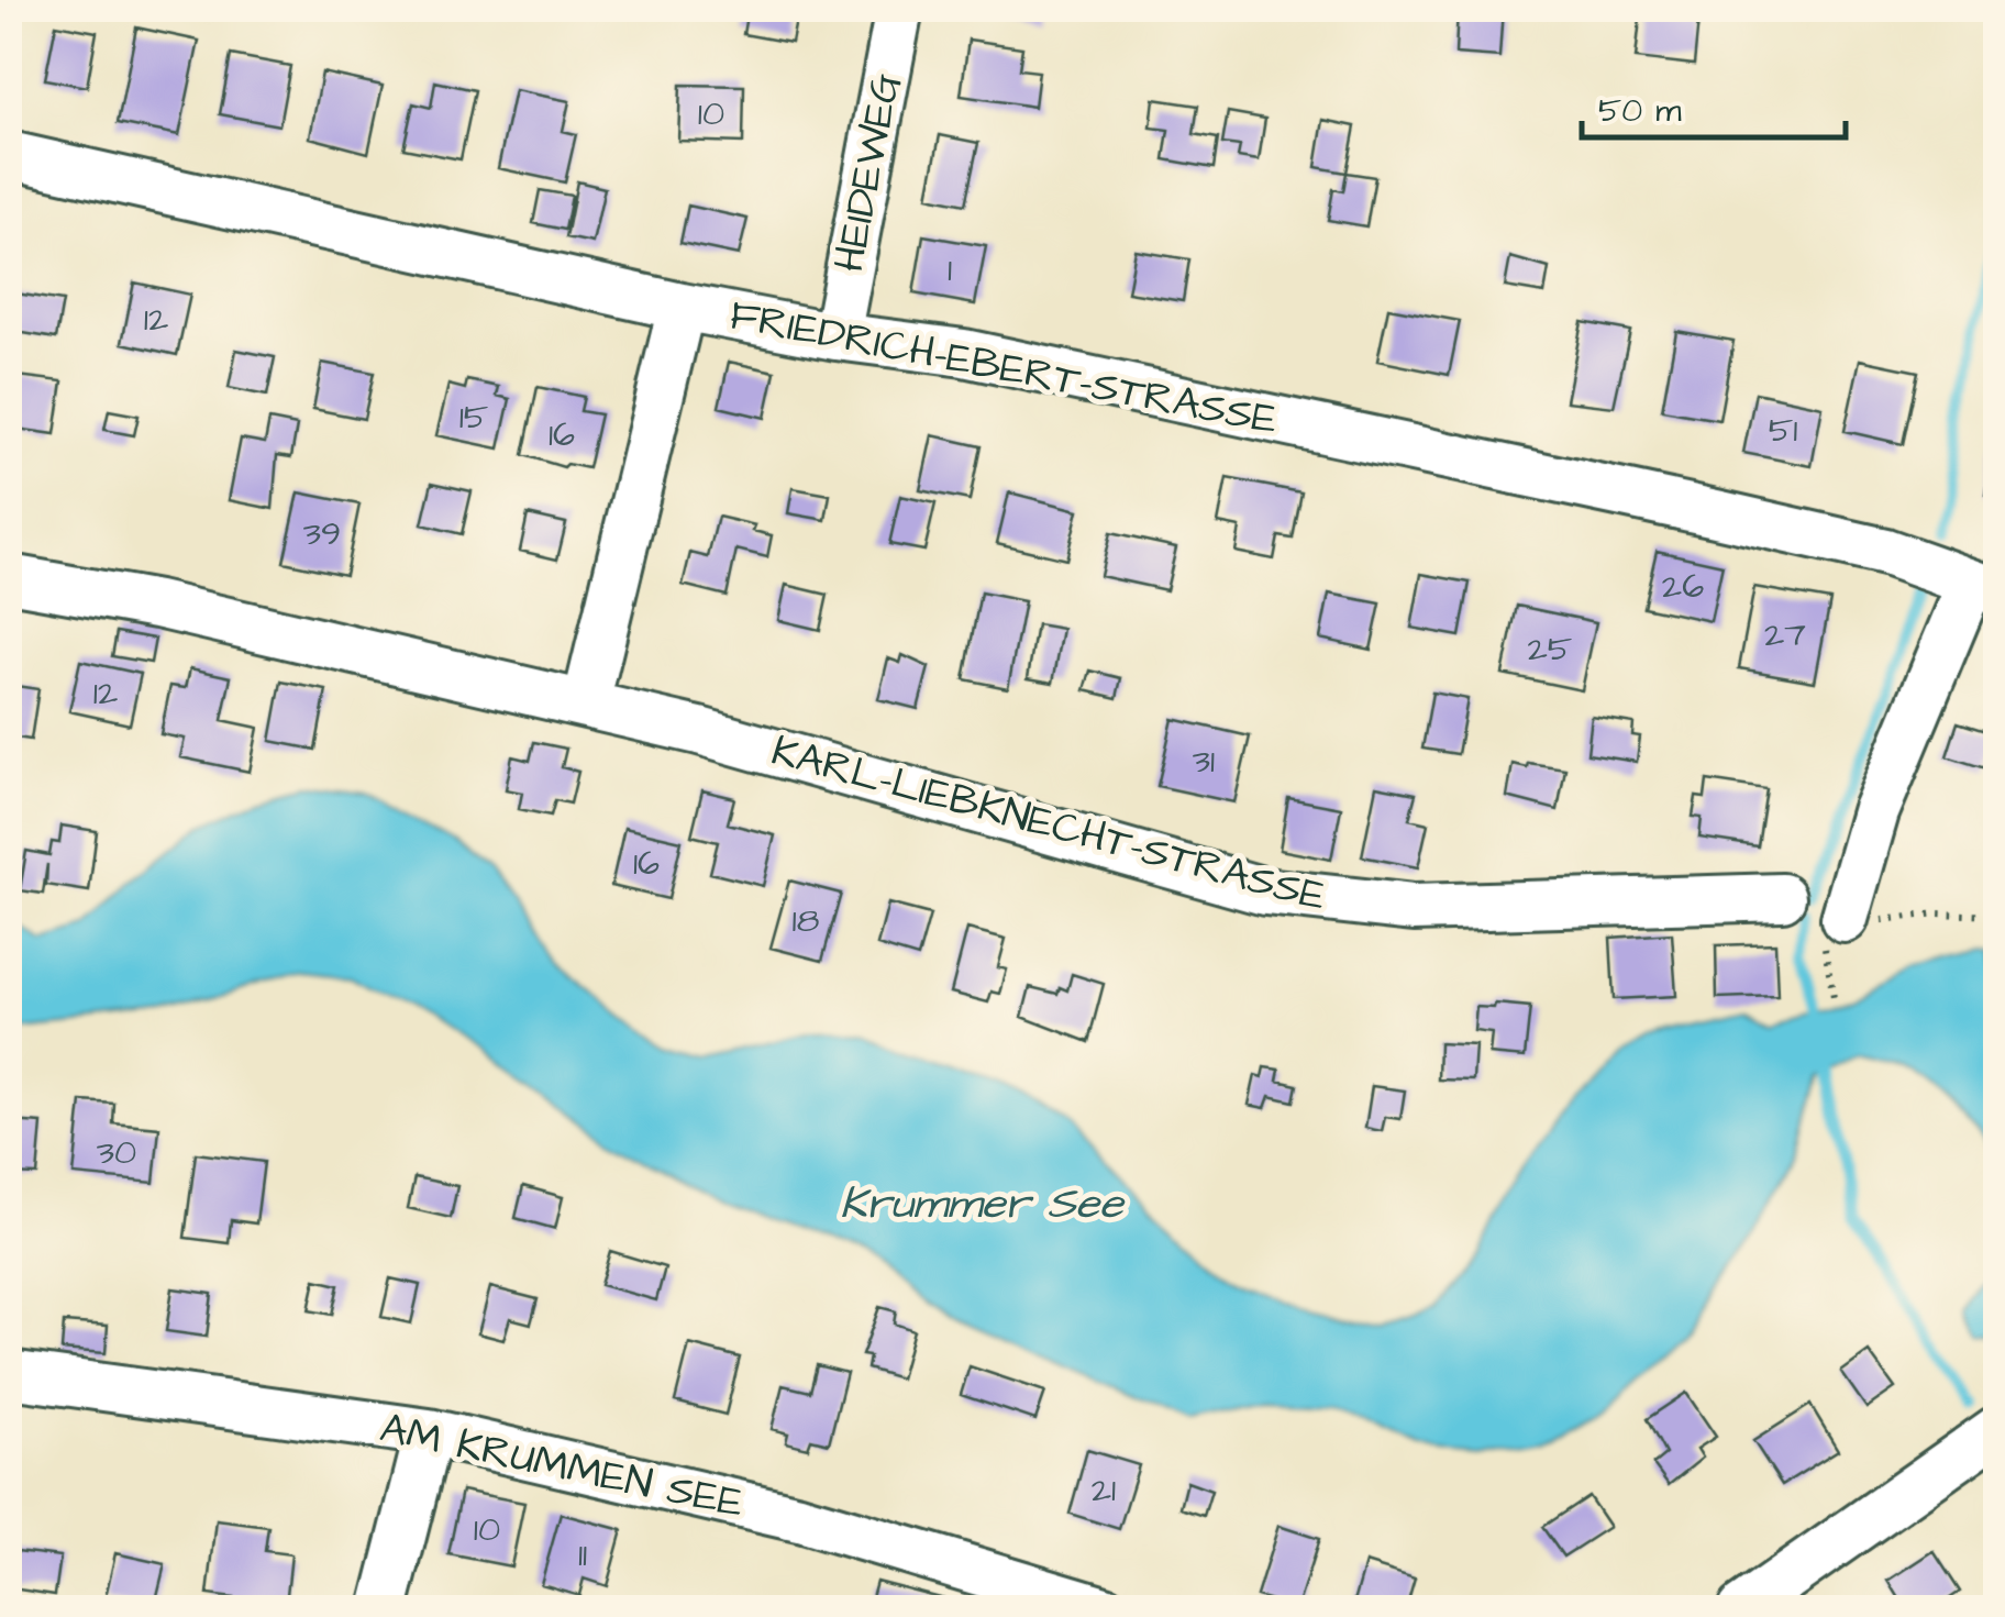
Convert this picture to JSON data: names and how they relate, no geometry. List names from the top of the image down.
{
  "streets": {
    "street": [
      "HEIDEWEG",
      "FRIEDRICH-EBERT-STRASSE",
      "KARL-LIEBKNECHT-STRASSE",
      "AM KRUMMEN SEE"
    ]
  },
  "crossings": [
    ["HEIDEWEG", "FRIEDRICH-EBERT-STRASSE"]
  ],
  "water": ["Krummer See"],
  "house_numbers": [
    "10",
    "1",
    "12",
    "15",
    "51",
    "16",
    "39",
    "26",
    "27",
    "25",
    "12",
    "31",
    "16",
    "18",
    "30",
    "21",
    "10",
    "11"
  ],
  "scale_bar": "50 m"
}
